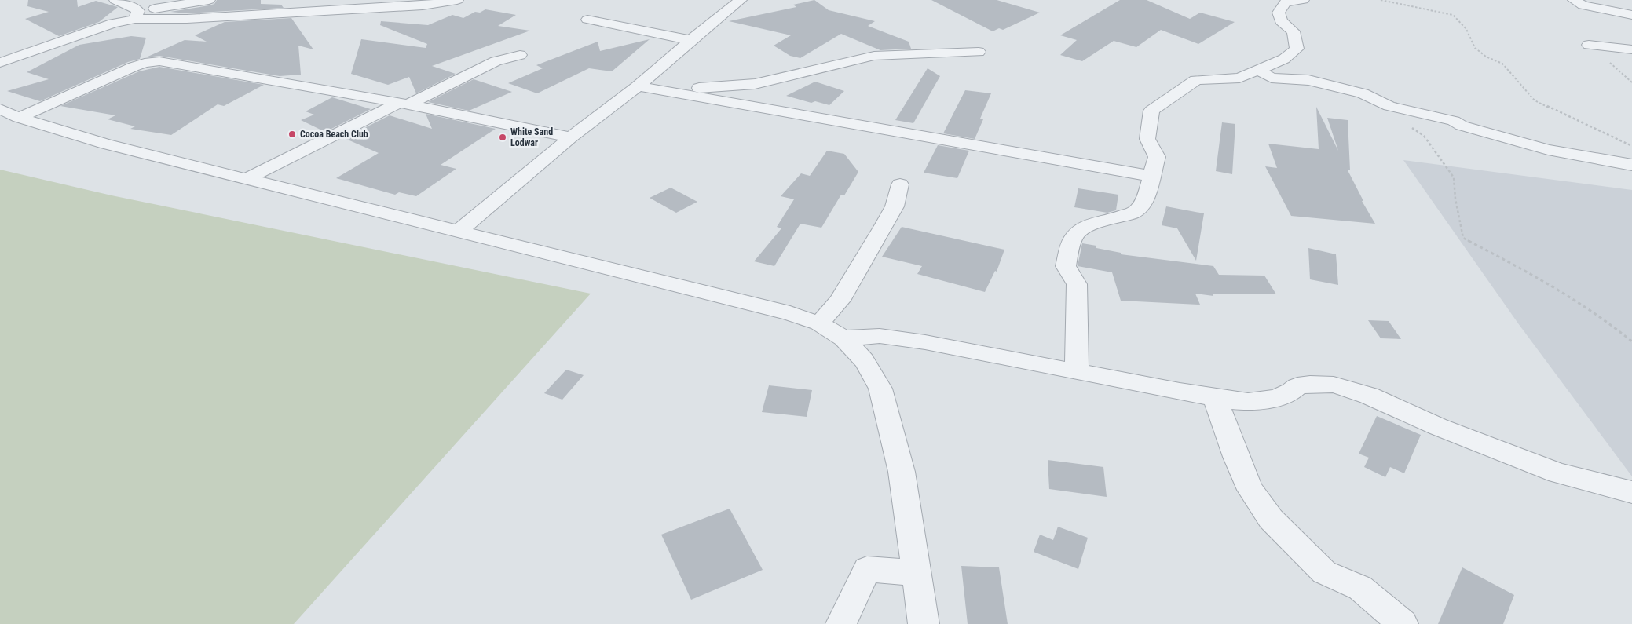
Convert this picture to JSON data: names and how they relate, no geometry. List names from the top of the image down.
{
  "places": ["Cocoa Beach Club", "White Sand Lodwar"]
}
